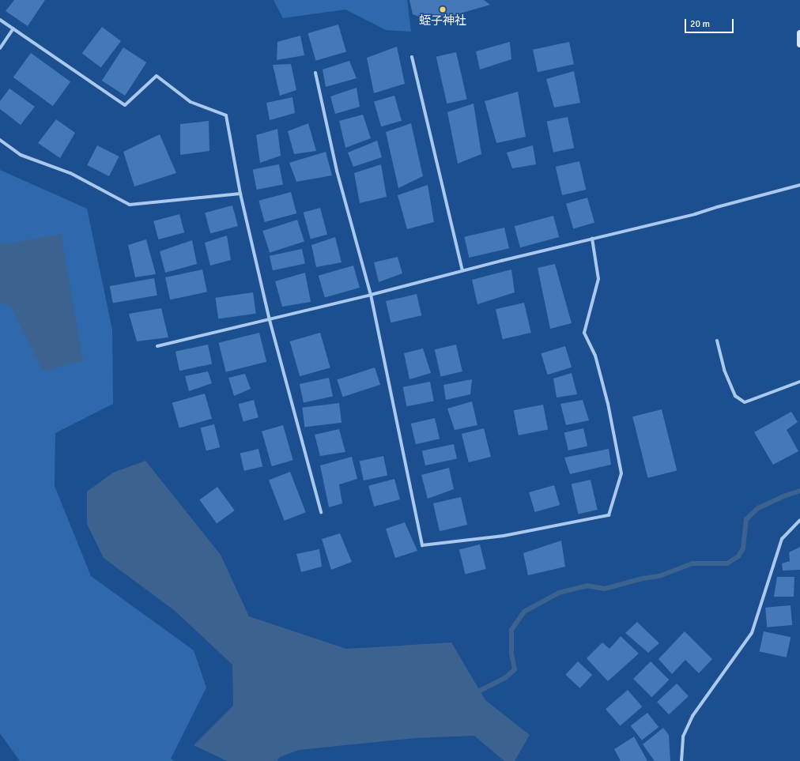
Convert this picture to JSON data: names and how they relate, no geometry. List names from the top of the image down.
{
  "places": ["蛭子神社"],
  "scale_bar": "20 m"
}
